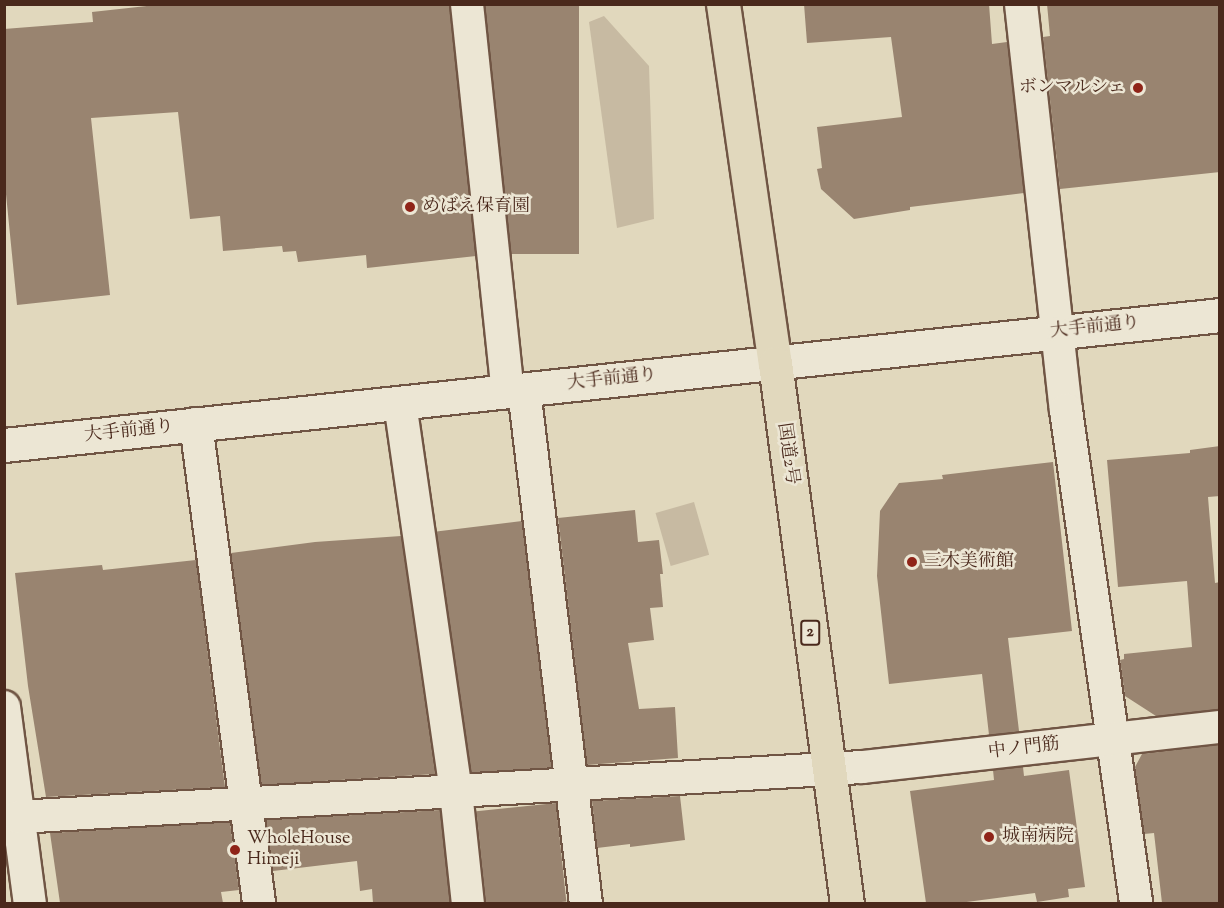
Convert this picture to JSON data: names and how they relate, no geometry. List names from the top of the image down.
{
  "streets": {
    "highway": ["国道2号", "2"],
    "street": ["大手前通り", "中ノ門筋"]
  },
  "crossings": [
    ["大手前通り", "国道2号"],
    ["国道2号", "中ノ門筋"]
  ],
  "places": [
    "ボンマルシェ",
    "めばえ保育園",
    "三木美術館",
    "城南病院",
    "WholeHouse Himeji"
  ]
}
